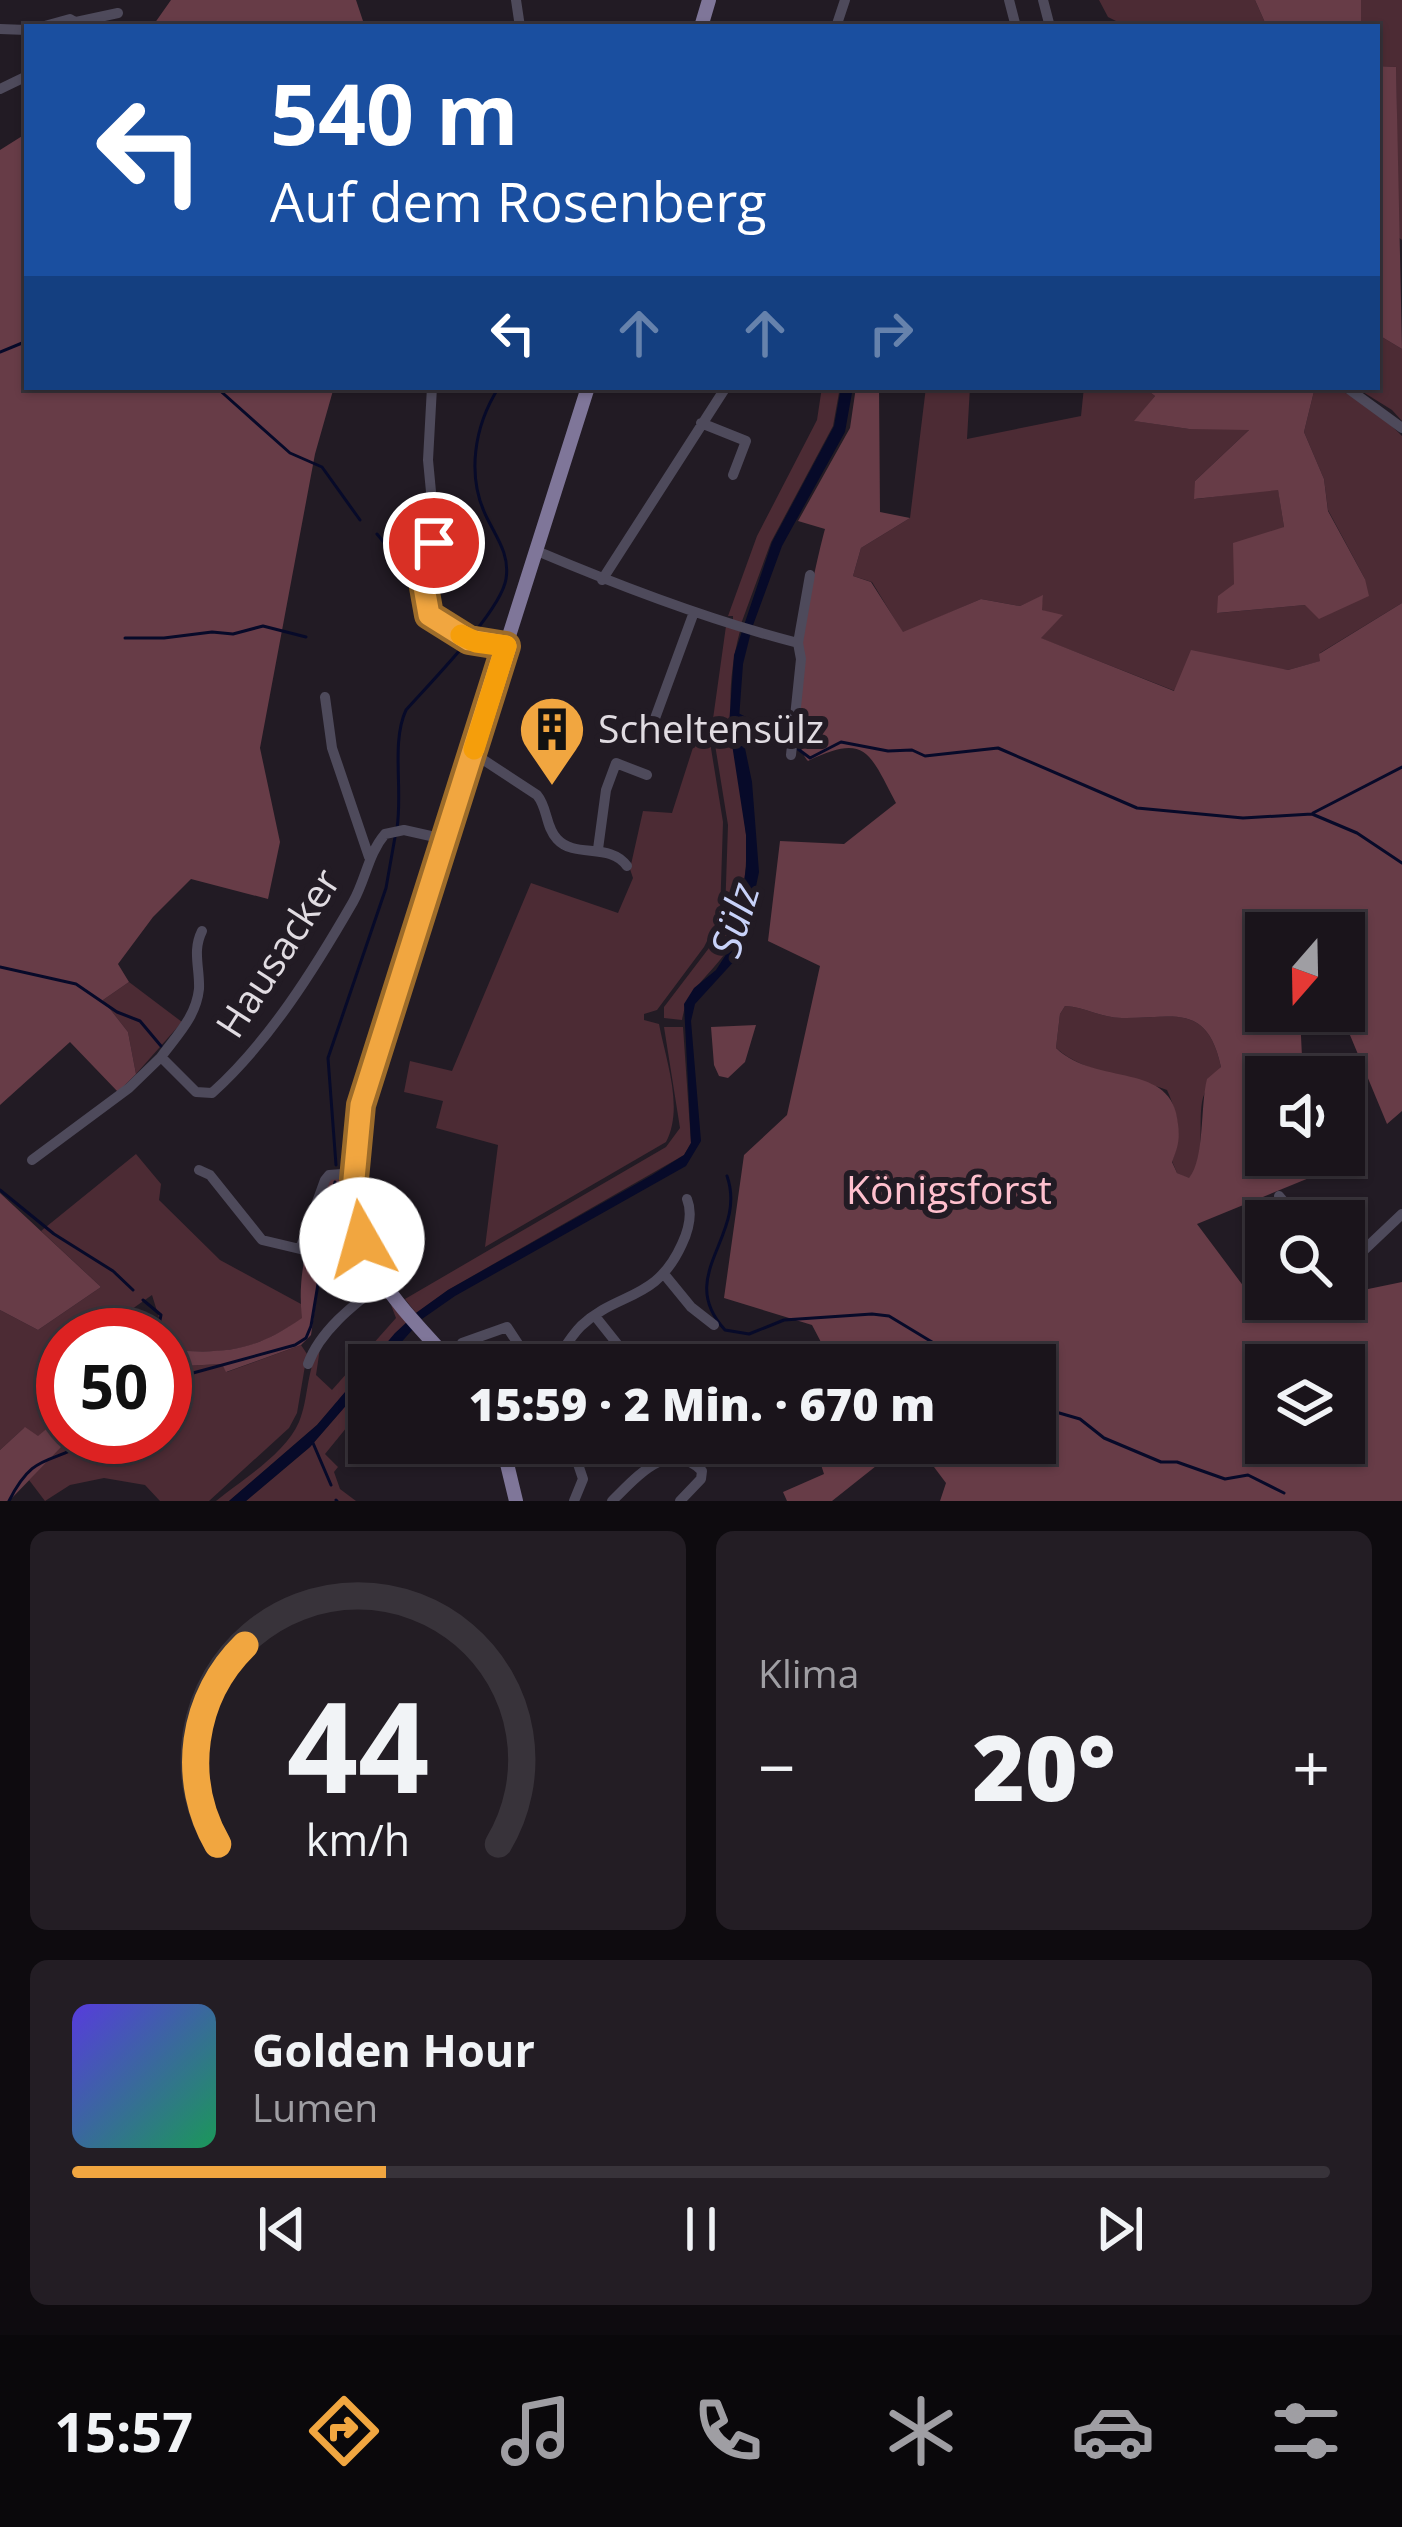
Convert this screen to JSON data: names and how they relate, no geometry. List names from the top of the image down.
{
  "streets": {
    "street": ["Hausacker"]
  },
  "water": ["Sülz"],
  "parks": ["Königsforst"],
  "places": {
    "building": ["Scheltensülz"]
  },
  "north": "bottom",
  "page": {
    "turn": ["540 m", "Auf dem Rosenberg"],
    "limit": "50",
    "trip": "15:59 · 2 Min. · 670 m",
    "tile": "Klima",
    "heat": ["−", "20°", "+"],
    "song": ["Golden Hour", "Lumen"],
    "tabs": "15:57",
    "gauge": ["44", "km/h"]
  }
}
